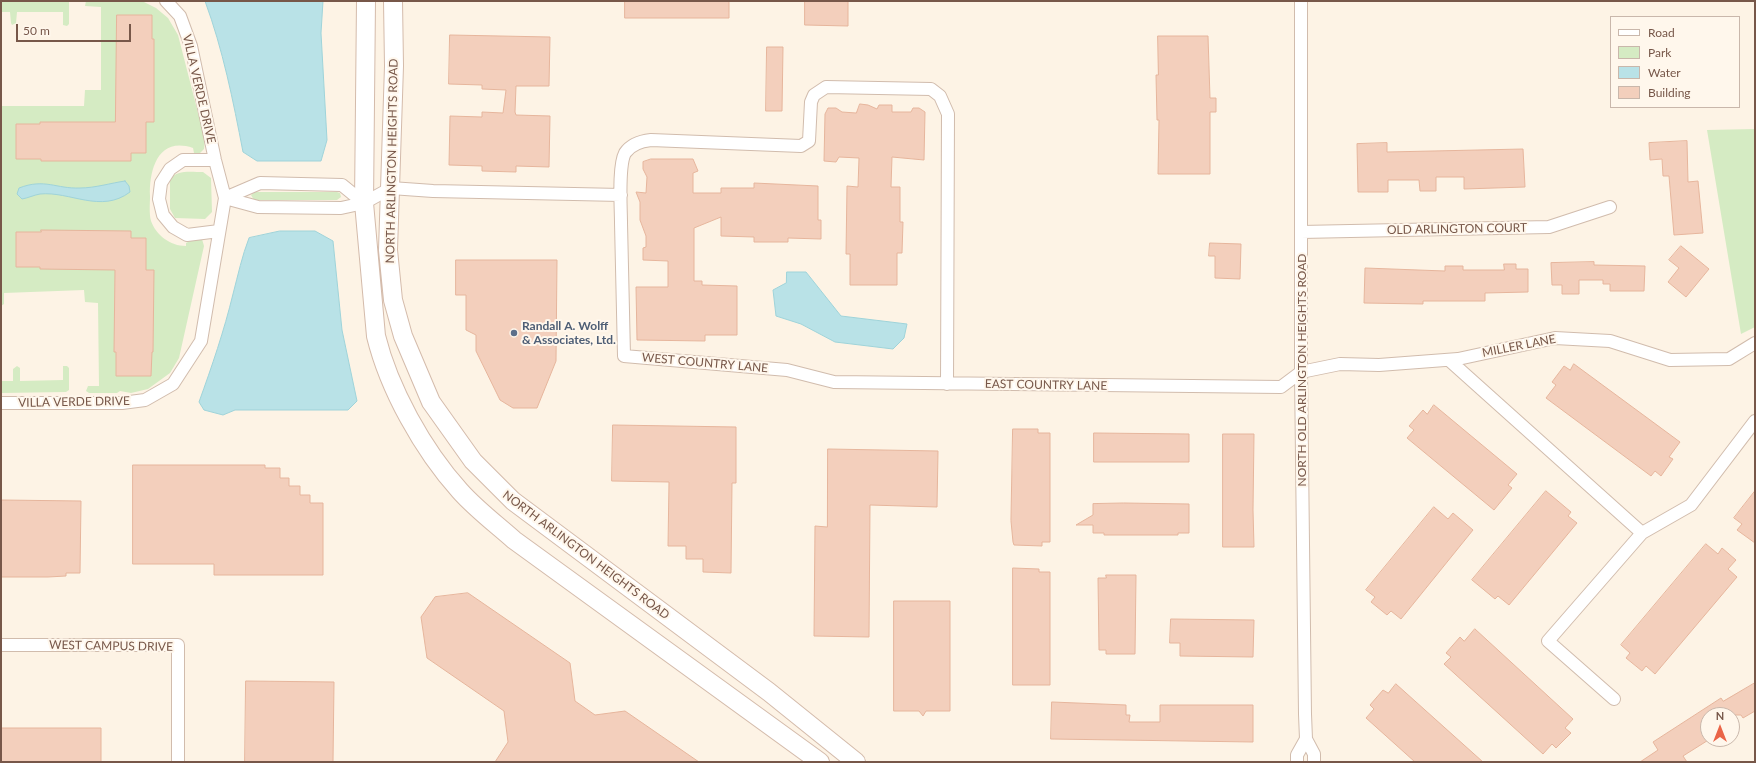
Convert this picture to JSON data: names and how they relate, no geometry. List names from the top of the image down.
{
  "streets": {
    "main road": ["NORTH ARLINGTON HEIGHTS ROAD"],
    "street": [
      "VILLA VERDE DRIVE",
      "OLD ARLINGTON COURT",
      "MILLER LANE",
      "WEST COUNTRY LANE",
      "NORTH OLD ARLINGTON HEIGHTS ROAD",
      "EAST COUNTRY LANE",
      "WEST CAMPUS DRIVE"
    ]
  },
  "crossings": [
    ["OLD ARLINGTON COURT", "NORTH OLD ARLINGTON HEIGHTS ROAD"],
    ["MILLER LANE", "NORTH OLD ARLINGTON HEIGHTS ROAD"],
    ["MILLER LANE", "EAST COUNTRY LANE"],
    ["WEST COUNTRY LANE", "EAST COUNTRY LANE"],
    ["NORTH OLD ARLINGTON HEIGHTS ROAD", "EAST COUNTRY LANE"]
  ],
  "places": ["Randall A. Wolff & Associates, Ltd."],
  "legend": [
    "Road",
    "Park",
    "Water",
    "Building"
  ],
  "scale_bar": "50 m",
  "north": "top"
}
